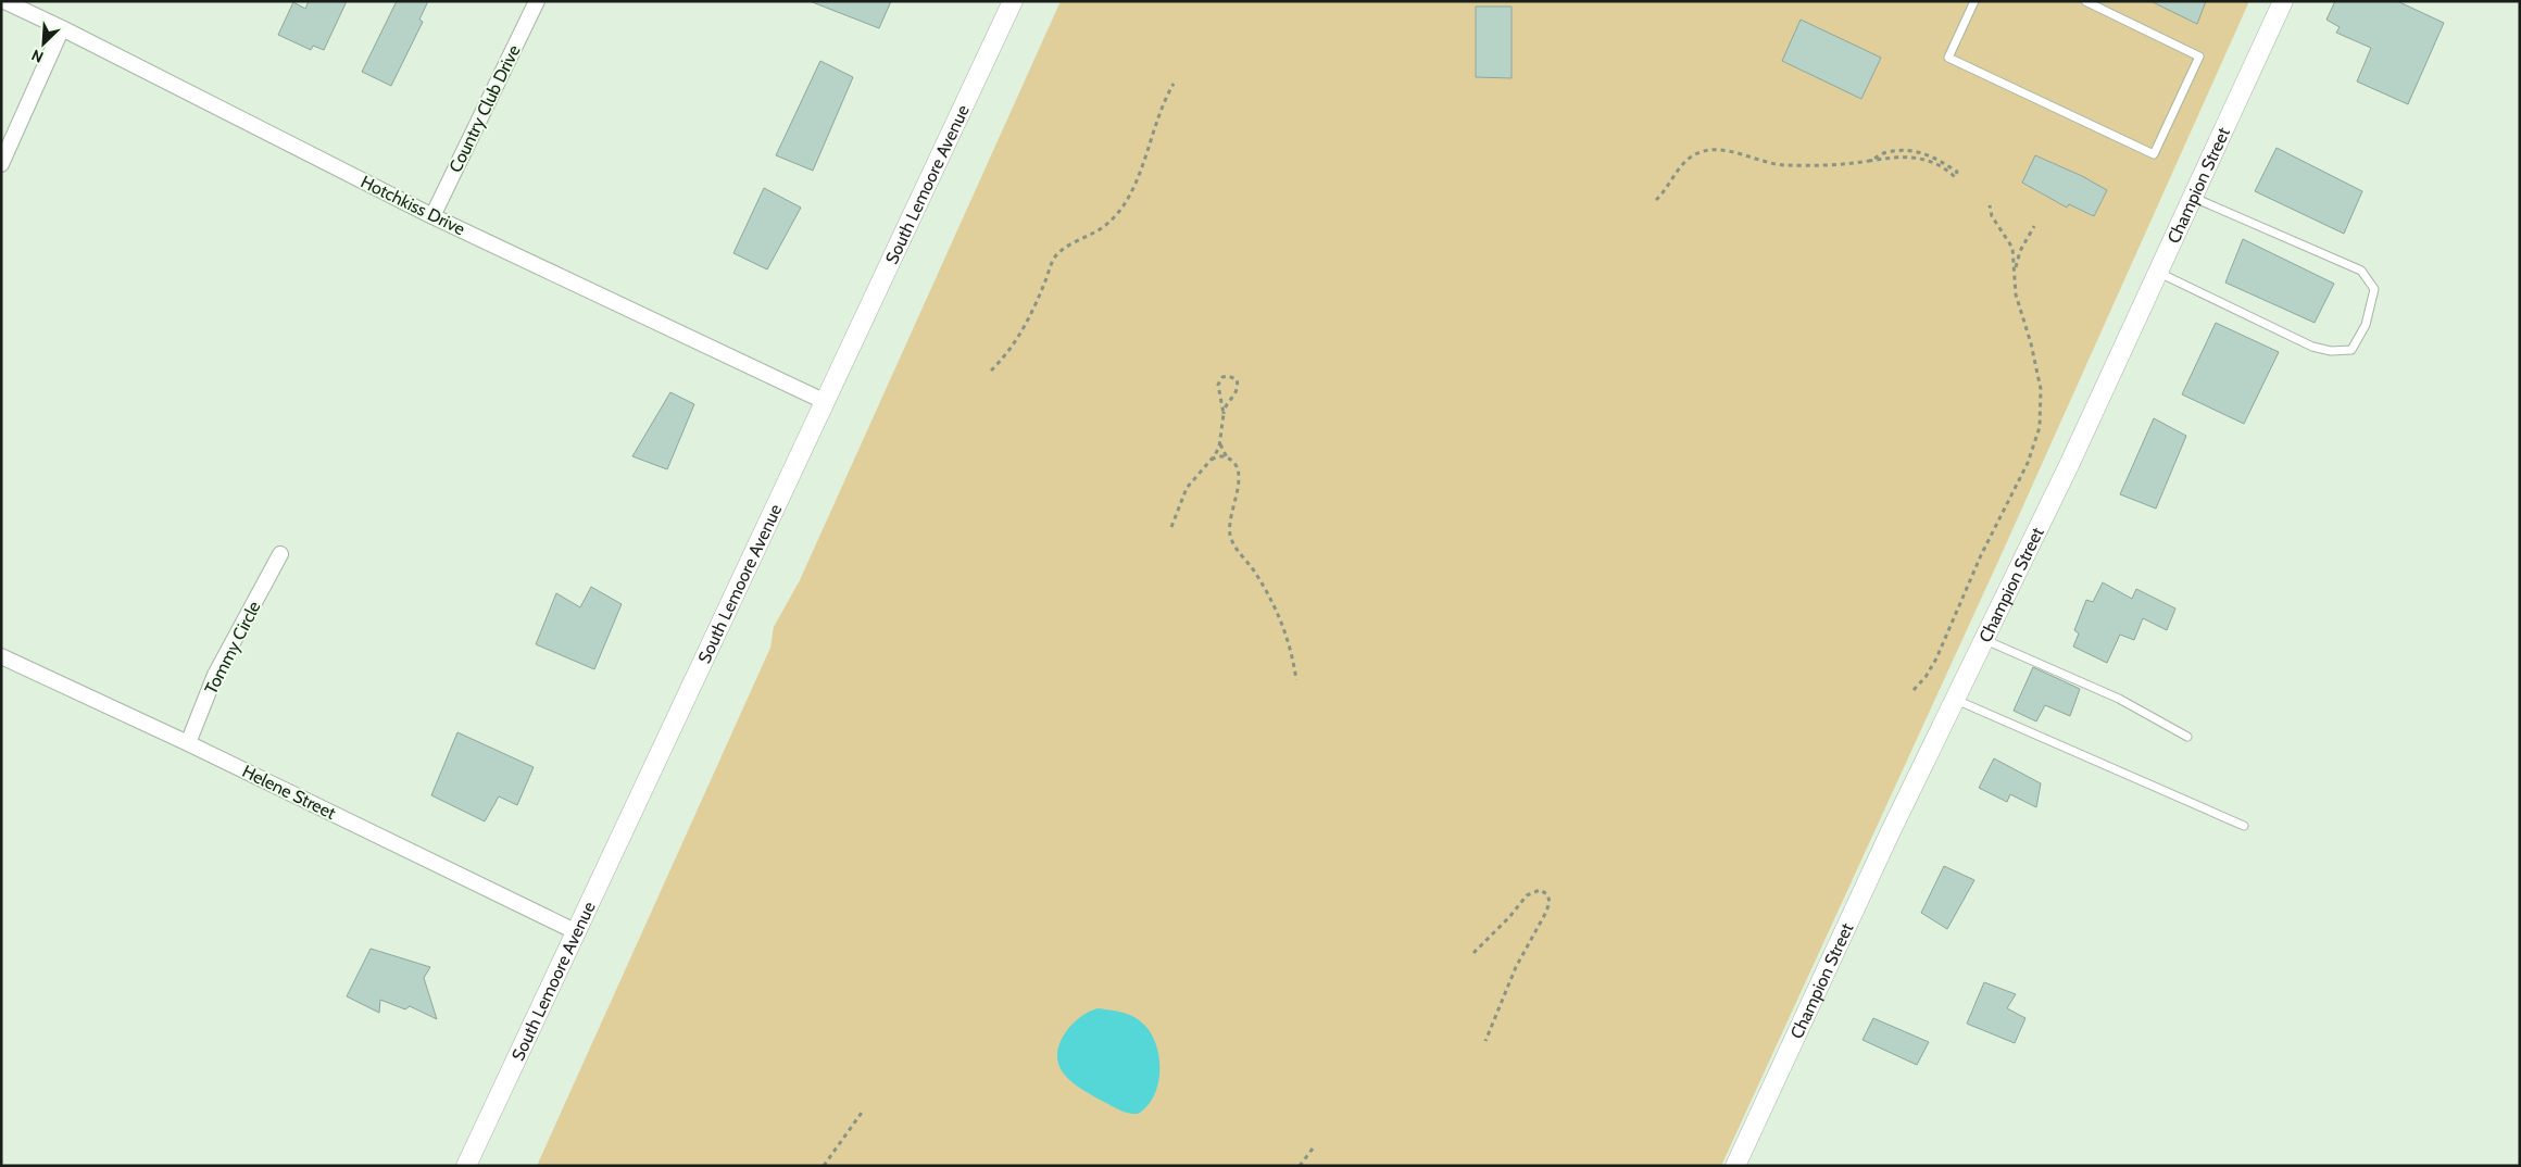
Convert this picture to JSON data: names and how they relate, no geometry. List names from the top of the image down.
{
  "streets": {
    "street": [
      "Country Club Drive",
      "South Lemoore Avenue",
      "Champion Street",
      "Hotchkiss Drive",
      "Tommy Circle",
      "Helene Street"
    ]
  },
  "crossings": [
    ["Country Club Drive", "Hotchkiss Drive"],
    ["South Lemoore Avenue", "Hotchkiss Drive"],
    ["South Lemoore Avenue", "Helene Street"],
    ["Tommy Circle", "Helene Street"]
  ],
  "north": "bottom left"
}
